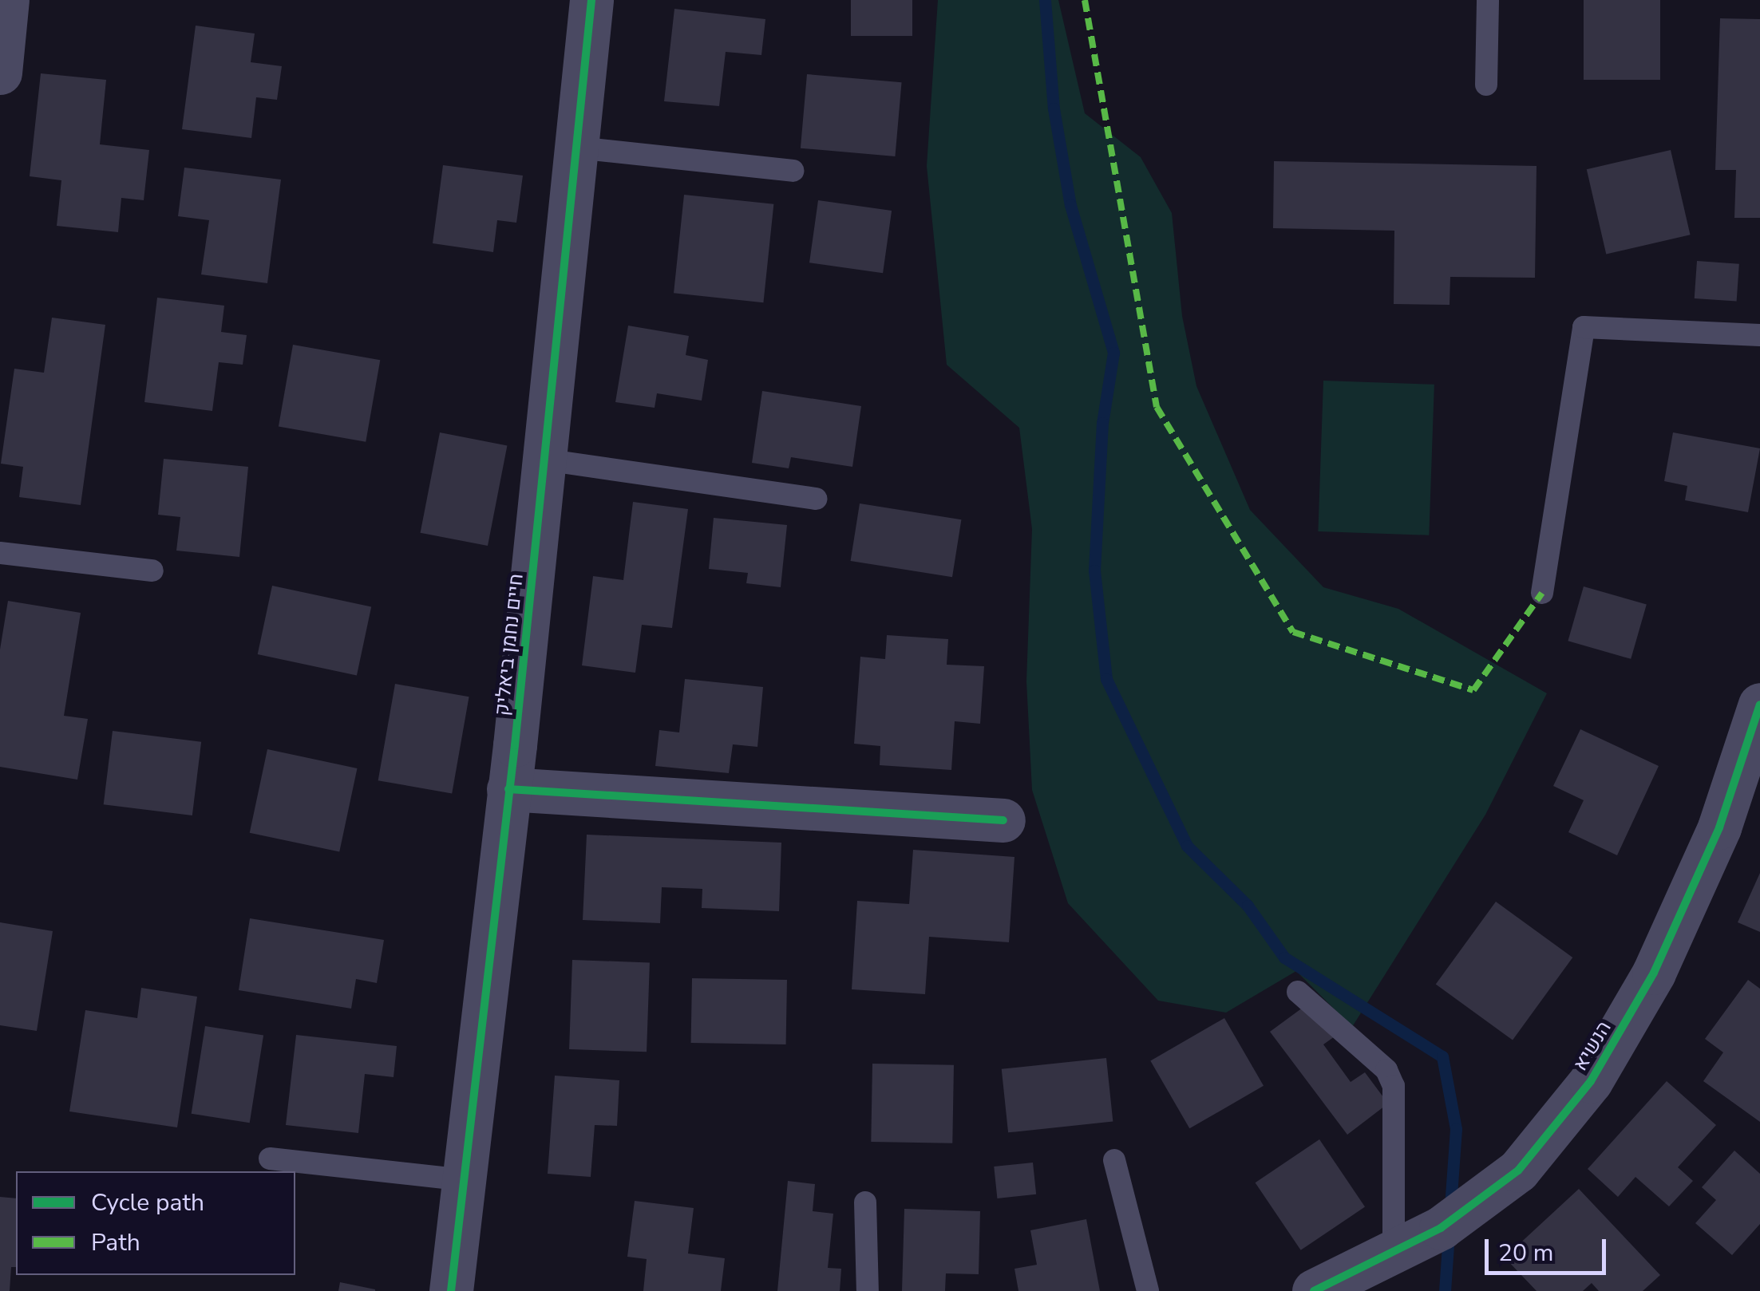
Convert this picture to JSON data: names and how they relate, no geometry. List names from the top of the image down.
{
  "streets": {
    "street": ["חיים נחמן ביאליק", "הנשיא"]
  },
  "legend": ["Cycle path", "Path"],
  "scale_bar": "20 m"
}
